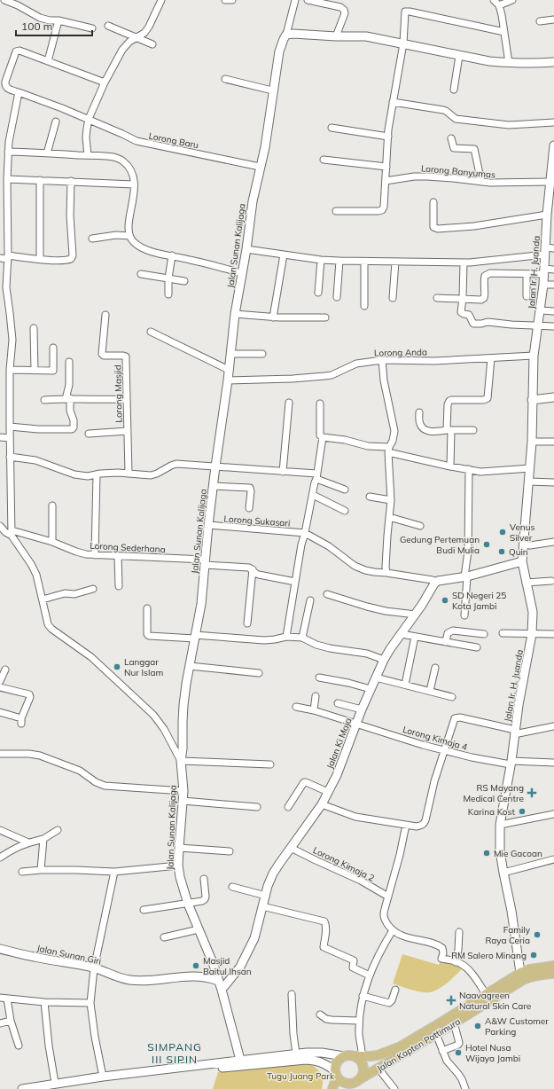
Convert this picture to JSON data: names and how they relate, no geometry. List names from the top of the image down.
{
  "streets": {
    "main road": ["Jalan Kapten Pattimura"],
    "street": [
      "Lorong Baru",
      "Lorong Banyumas",
      "Jalan Sunan Kalijaga",
      "Jalan Ir. H. Juanda",
      "Lorong Anda",
      "Lorong Masjid",
      "Lorong Sukasari",
      "Lorong Sederhana",
      "Lorong Kimaja 4",
      "Jalan Ki Maja",
      "Lorong Kimaja 2",
      "Jalan Sunan Giri"
    ]
  },
  "crossings": [
    ["Lorong Baru", "Jalan Sunan Kalijaga"],
    ["Lorong Banyumas", "Jalan Ir. H. Juanda"],
    ["Jalan Sunan Kalijaga", "Lorong Anda"],
    ["Jalan Sunan Kalijaga", "Lorong Sukasari"],
    ["Jalan Sunan Kalijaga", "Lorong Sederhana"],
    ["Jalan Sunan Kalijaga", "Jalan Ki Maja"],
    ["Jalan Sunan Kalijaga", "Jalan Sunan Giri"],
    ["Jalan Ir. H. Juanda", "Lorong Anda"],
    ["Jalan Ir. H. Juanda", "Lorong Kimaja 4"],
    ["Jalan Ir. H. Juanda", "Jalan Kapten Pattimura"],
    ["Lorong Kimaja 4", "Jalan Ki Maja"],
    ["Jalan Ki Maja", "Lorong Kimaja 2"]
  ],
  "districts": ["SIMPANG III SIPIN"],
  "parks": ["Tugu Juang Park"],
  "places": {
    "other": [
      "Venus Silver",
      "Gedung Pertemuan Budi Mulia",
      "Quin",
      "SD Negeri 25 Kota Jambi",
      "Langgar Nur Islam",
      "Karina Kost",
      "Mie Gacoan",
      "Family Raya Ceria",
      "RM Salero Minang",
      "Masjid Baitul Ihsan",
      "A&W Customer Parking",
      "Hotel Nusa Wijaya Jambi"
    ],
    "health": ["RS Mayang Medical Centre", "Naavagreen Natural Skin Care"]
  },
  "scale_bar": "100 m"
}
